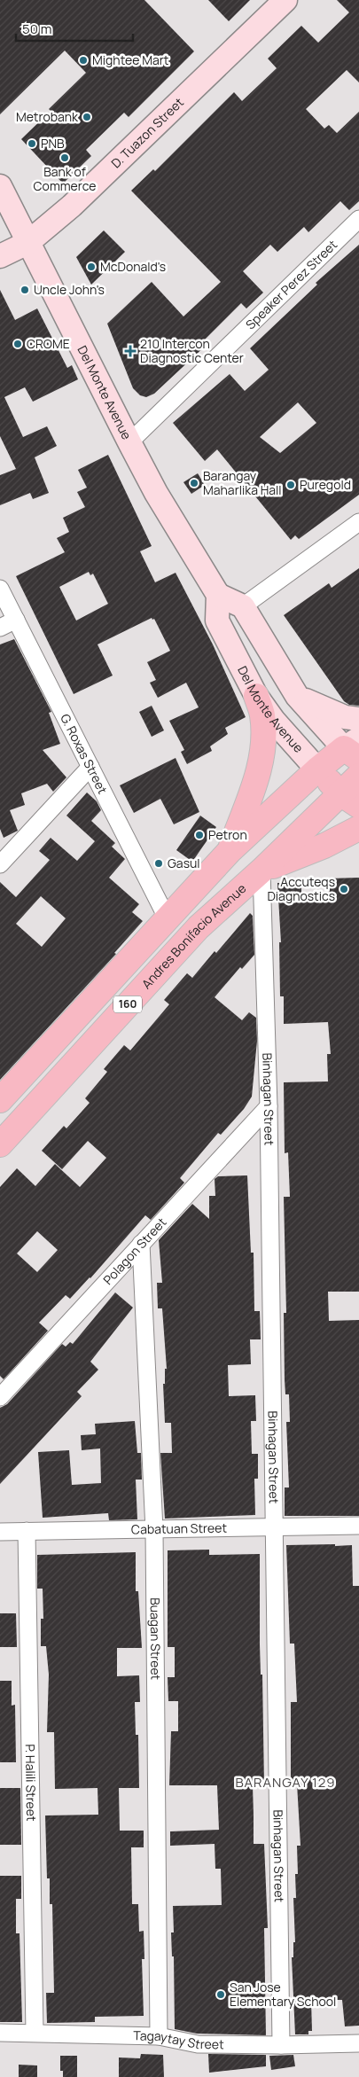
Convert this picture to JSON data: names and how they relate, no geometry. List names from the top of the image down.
{
  "streets": {
    "main road": [
      "D. Tuazon Street",
      "Del Monte Avenue",
      "Andres Bonifacio Avenue",
      "160"
    ],
    "street": [
      "Speaker Perez Street",
      "G. Roxas Street",
      "Binhagan Street",
      "Polagon Street",
      "Cabatuan Street",
      "Buagan Street",
      "P. Halili Street",
      "Tagaytay Street"
    ]
  },
  "crossings": [
    ["D. Tuazon Street", "Del Monte Avenue"],
    ["Speaker Perez Street", "Del Monte Avenue"],
    ["Del Monte Avenue", "160"],
    ["G. Roxas Street", "160"],
    ["Andres Bonifacio Avenue", "Binhagan Street"],
    ["Binhagan Street", "Polagon Street"],
    ["Binhagan Street", "Cabatuan Street"],
    ["Binhagan Street", "Tagaytay Street"],
    ["Polagon Street", "Buagan Street"],
    ["Cabatuan Street", "Buagan Street"],
    ["Cabatuan Street", "P. Halili Street"],
    ["Buagan Street", "Tagaytay Street"],
    ["P. Halili Street", "Tagaytay Street"]
  ],
  "districts": ["BARANGAY 129"],
  "places": {
    "other": [
      "Mightee Mart",
      "Metrobank",
      "PNB",
      "Bank of Commerce",
      "McDonald's",
      "Uncle John's",
      "CROME",
      "Barangay Maharlika Hall",
      "Puregold",
      "Petron",
      "Gasul",
      "Accuteqs Diagnostics",
      "San Jose Elementary School"
    ],
    "health": ["210 Intercon Diagnostic Center"]
  },
  "scale_bar": "50 m"
}
